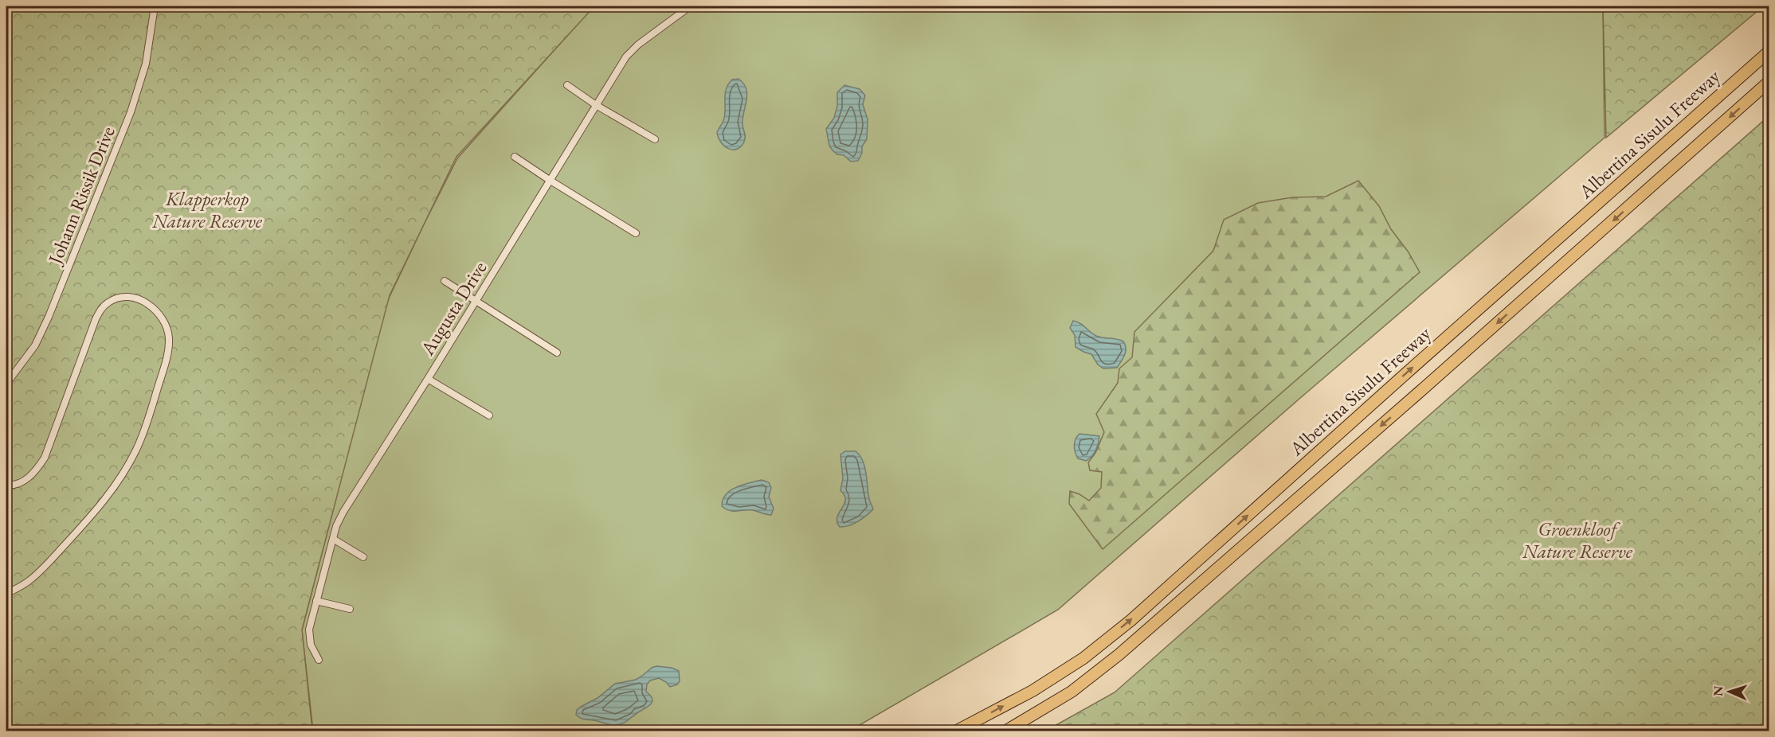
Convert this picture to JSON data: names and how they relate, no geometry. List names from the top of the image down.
{
  "streets": {
    "highway": ["Albertina Sisulu Freeway"],
    "street": ["Johann Rissik Drive", "Augusta Drive"]
  },
  "parks": ["Klapperkop Nature Reserve", "Groenkloof Nature Reserve"],
  "north": "left"
}
